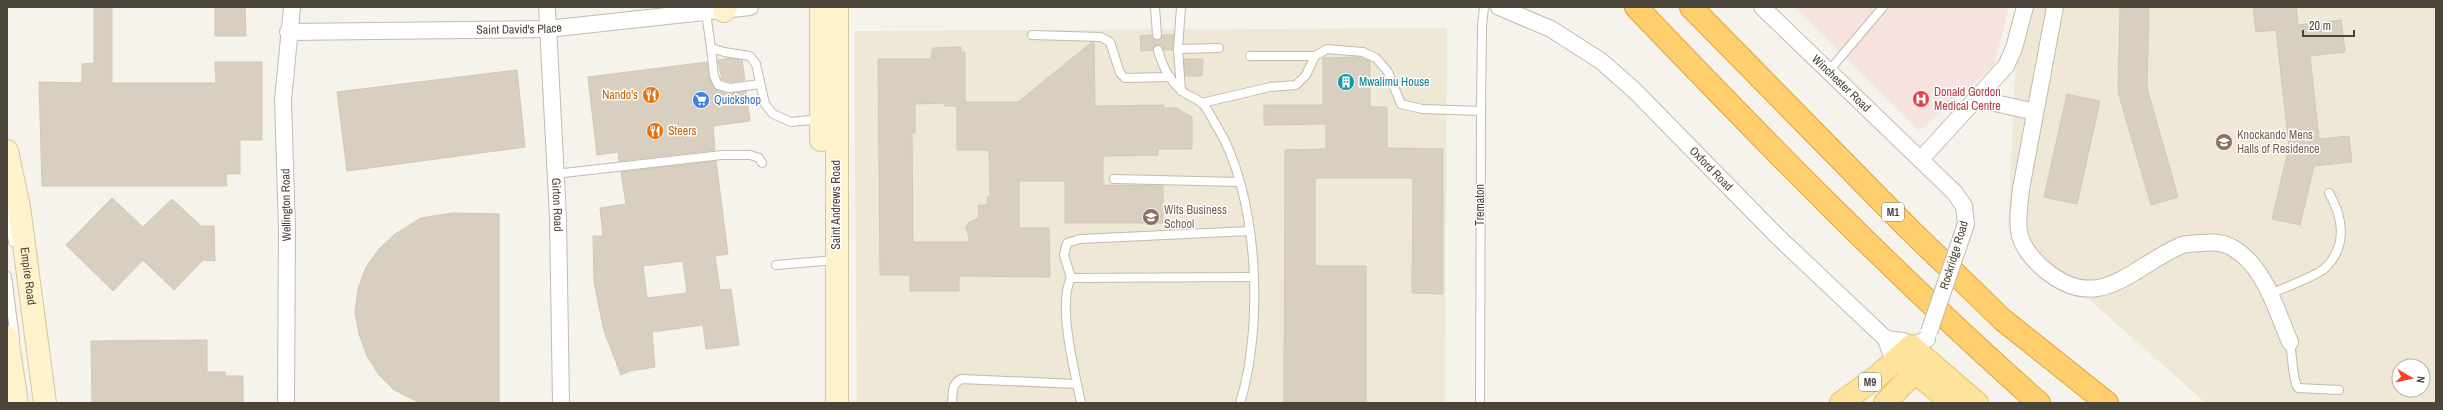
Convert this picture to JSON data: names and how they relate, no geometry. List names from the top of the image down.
{
  "streets": {
    "highway": ["M1"],
    "main road": [
      "Oxford Road",
      "Saint Andrews Road",
      "Empire Road",
      "M9"
    ],
    "street": [
      "Saint David's Place",
      "Winchester Road",
      "Wellington Road",
      "Girton Road",
      "Rockridge Road"
    ],
    "lane": ["Trematon"]
  },
  "crossings": [
    ["Saint David's Place", "Wellington Road"],
    ["Saint David's Place", "Girton Road"],
    ["Winchester Road", "Rockridge Road"],
    ["Oxford Road", "Rockridge Road"],
    ["Oxford Road", "M9"],
    ["Rockridge Road", "M9"]
  ],
  "places": {
    "building": ["Mwalimu House"],
    "restaurant": ["Nando's", "Steers"],
    "hospital": ["Donald Gordon Medical Centre"],
    "supermarket": ["Quickshop"],
    "school or university": ["Knockando Mens Halls of Residence", "Wits Business School"]
  },
  "scale_bar": "20 m",
  "north": "right"
}
